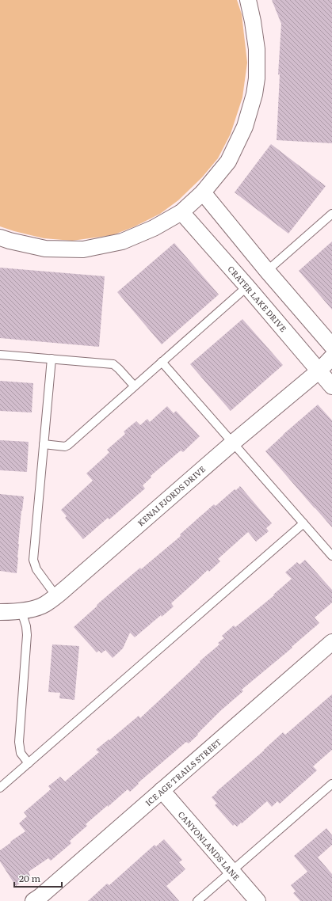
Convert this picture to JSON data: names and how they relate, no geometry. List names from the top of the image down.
{
  "streets": {
    "street": [
      "CRATER LAKE DRIVE",
      "KENAI FJORDS DRIVE",
      "ICE AGE TRAILS STREET",
      "CANYONLANDS LANE"
    ]
  },
  "crossings": [
    ["CRATER LAKE DRIVE", "KENAI FJORDS DRIVE"],
    ["ICE AGE TRAILS STREET", "CANYONLANDS LANE"]
  ],
  "scale_bar": "20 m"
}
